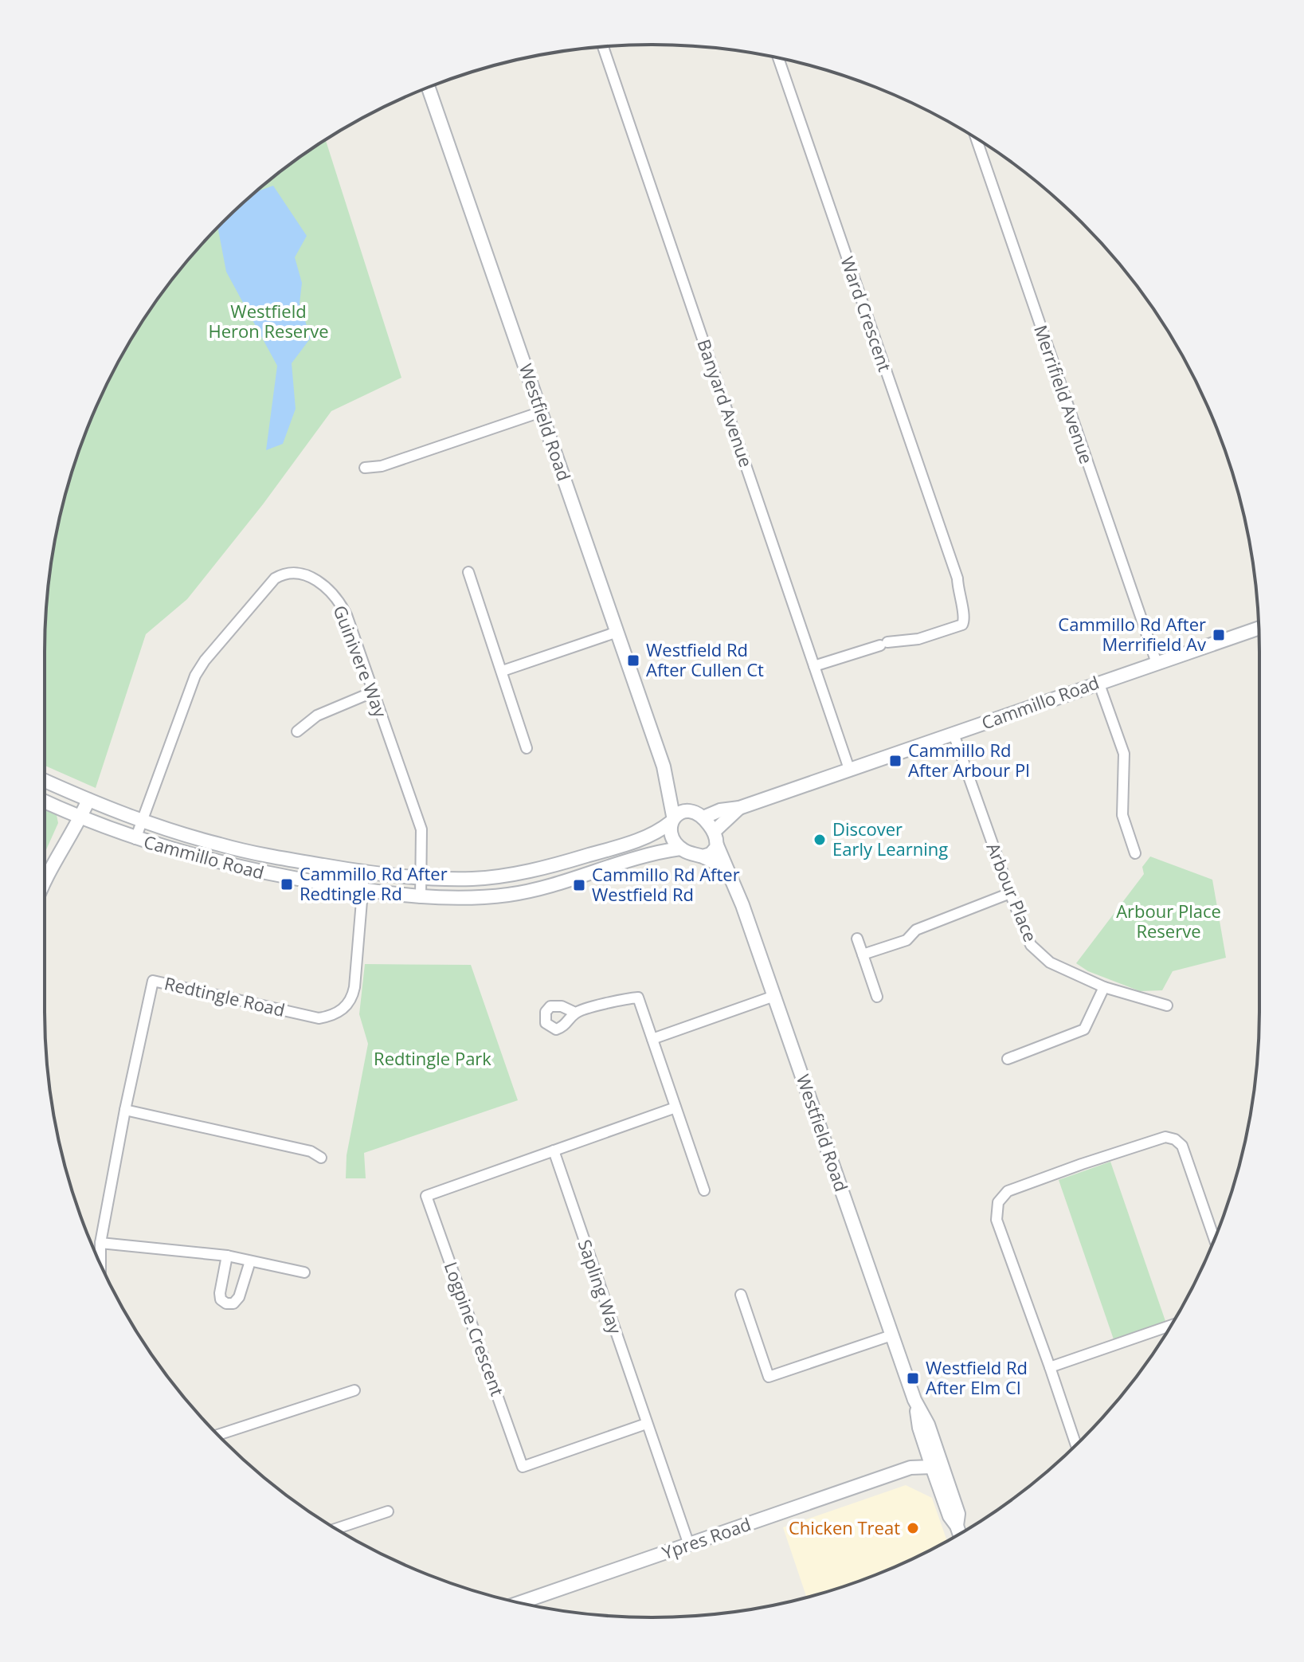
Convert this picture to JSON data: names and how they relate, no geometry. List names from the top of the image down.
{
  "streets": {
    "main road": ["Westfield Road", "Cammillo Road", "Ypres Road"],
    "street": [
      "Ward Crescent",
      "Merrifield Avenue",
      "Banyard Avenue",
      "Guinivere Way",
      "Arbour Place",
      "Redtingle Road",
      "Sapling Way",
      "Logpine Crescent"
    ]
  },
  "crossings": [
    ["Ward Crescent", "Banyard Avenue"],
    ["Merrifield Avenue", "Cammillo Road"],
    ["Banyard Avenue", "Cammillo Road"],
    ["Westfield Road", "Cammillo Road"],
    ["Westfield Road", "Ypres Road"],
    ["Guinivere Way", "Cammillo Road"],
    ["Cammillo Road", "Arbour Place"],
    ["Cammillo Road", "Redtingle Road"],
    ["Sapling Way", "Logpine Crescent"],
    ["Sapling Way", "Ypres Road"]
  ],
  "parks": ["Westfield Heron Reserve", "Arbour Place Reserve", "Redtingle Park"],
  "places": {
    "transit": [
      "Cammillo Rd After Merrifield Av",
      "Westfield Rd After Cullen Ct",
      "Cammillo Rd After Arbour Pl",
      "Cammillo Rd After Redtingle Rd",
      "Cammillo Rd After Westfield Rd",
      "Westfield Rd After Elm Cl"
    ],
    "other": ["Discover Early Learning", "Chicken Treat"]
  }
}
